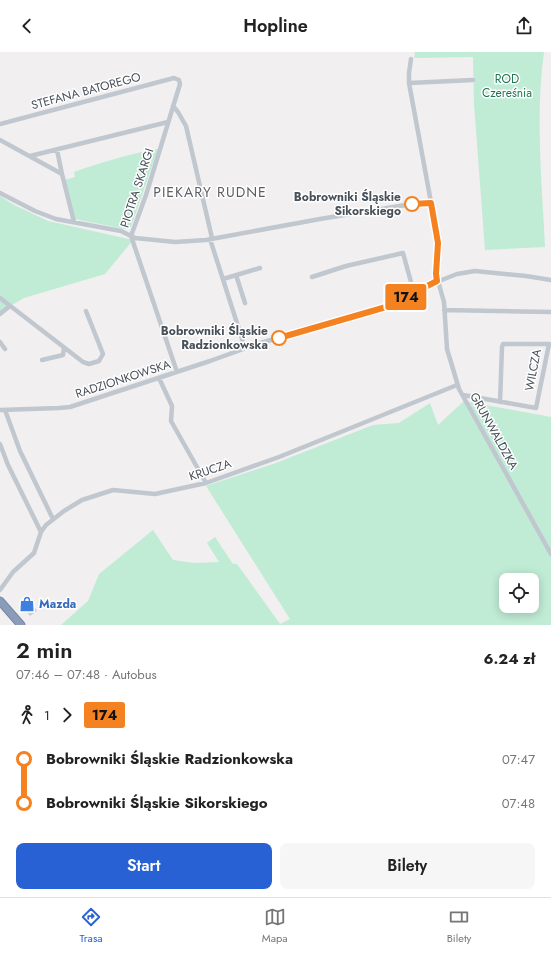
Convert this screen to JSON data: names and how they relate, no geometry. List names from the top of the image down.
{
  "streets": {
    "street": [
      "STEFANA BATOREGO",
      "PIOTRA SKARGI",
      "WILCZA",
      "RADZIONKOWSKA",
      "GRUNWALDZKA",
      "KRUCZA"
    ]
  },
  "crossings": [
    ["STEFANA BATOREGO", "PIOTRA SKARGI"],
    ["PIOTRA SKARGI", "RADZIONKOWSKA"],
    ["RADZIONKOWSKA", "GRUNWALDZKA"],
    ["GRUNWALDZKA", "KRUCZA"]
  ],
  "districts": ["PIEKARY RUDNE"],
  "parks": ["ROD Czereśnia"],
  "places": {
    "other": ["Bobrowniki Śląskie Sikorskiego", "Bobrowniki Śląskie Radzionkowska"],
    "shop": ["Mazda"]
  },
  "lines": ["bus line 174"],
  "page": {
    "header": "Hopline",
    "on_map": "174",
    "heading": ["2 min", "07:46 – 07:48 · Autobus", "6.24 zł"],
    "legs": ["1", "174"],
    "list": [
      {
        "name": "Bobrowniki Śląskie Radzionkowska",
        "value": "07:47"
      },
      {
        "name": "Bobrowniki Śląskie Sikorskiego",
        "value": "07:48"
      }
    ],
    "buttons": ["Start", "Bilety"],
    "tabs": ["Trasa", "Mapa", "Bilety"]
  }
}
